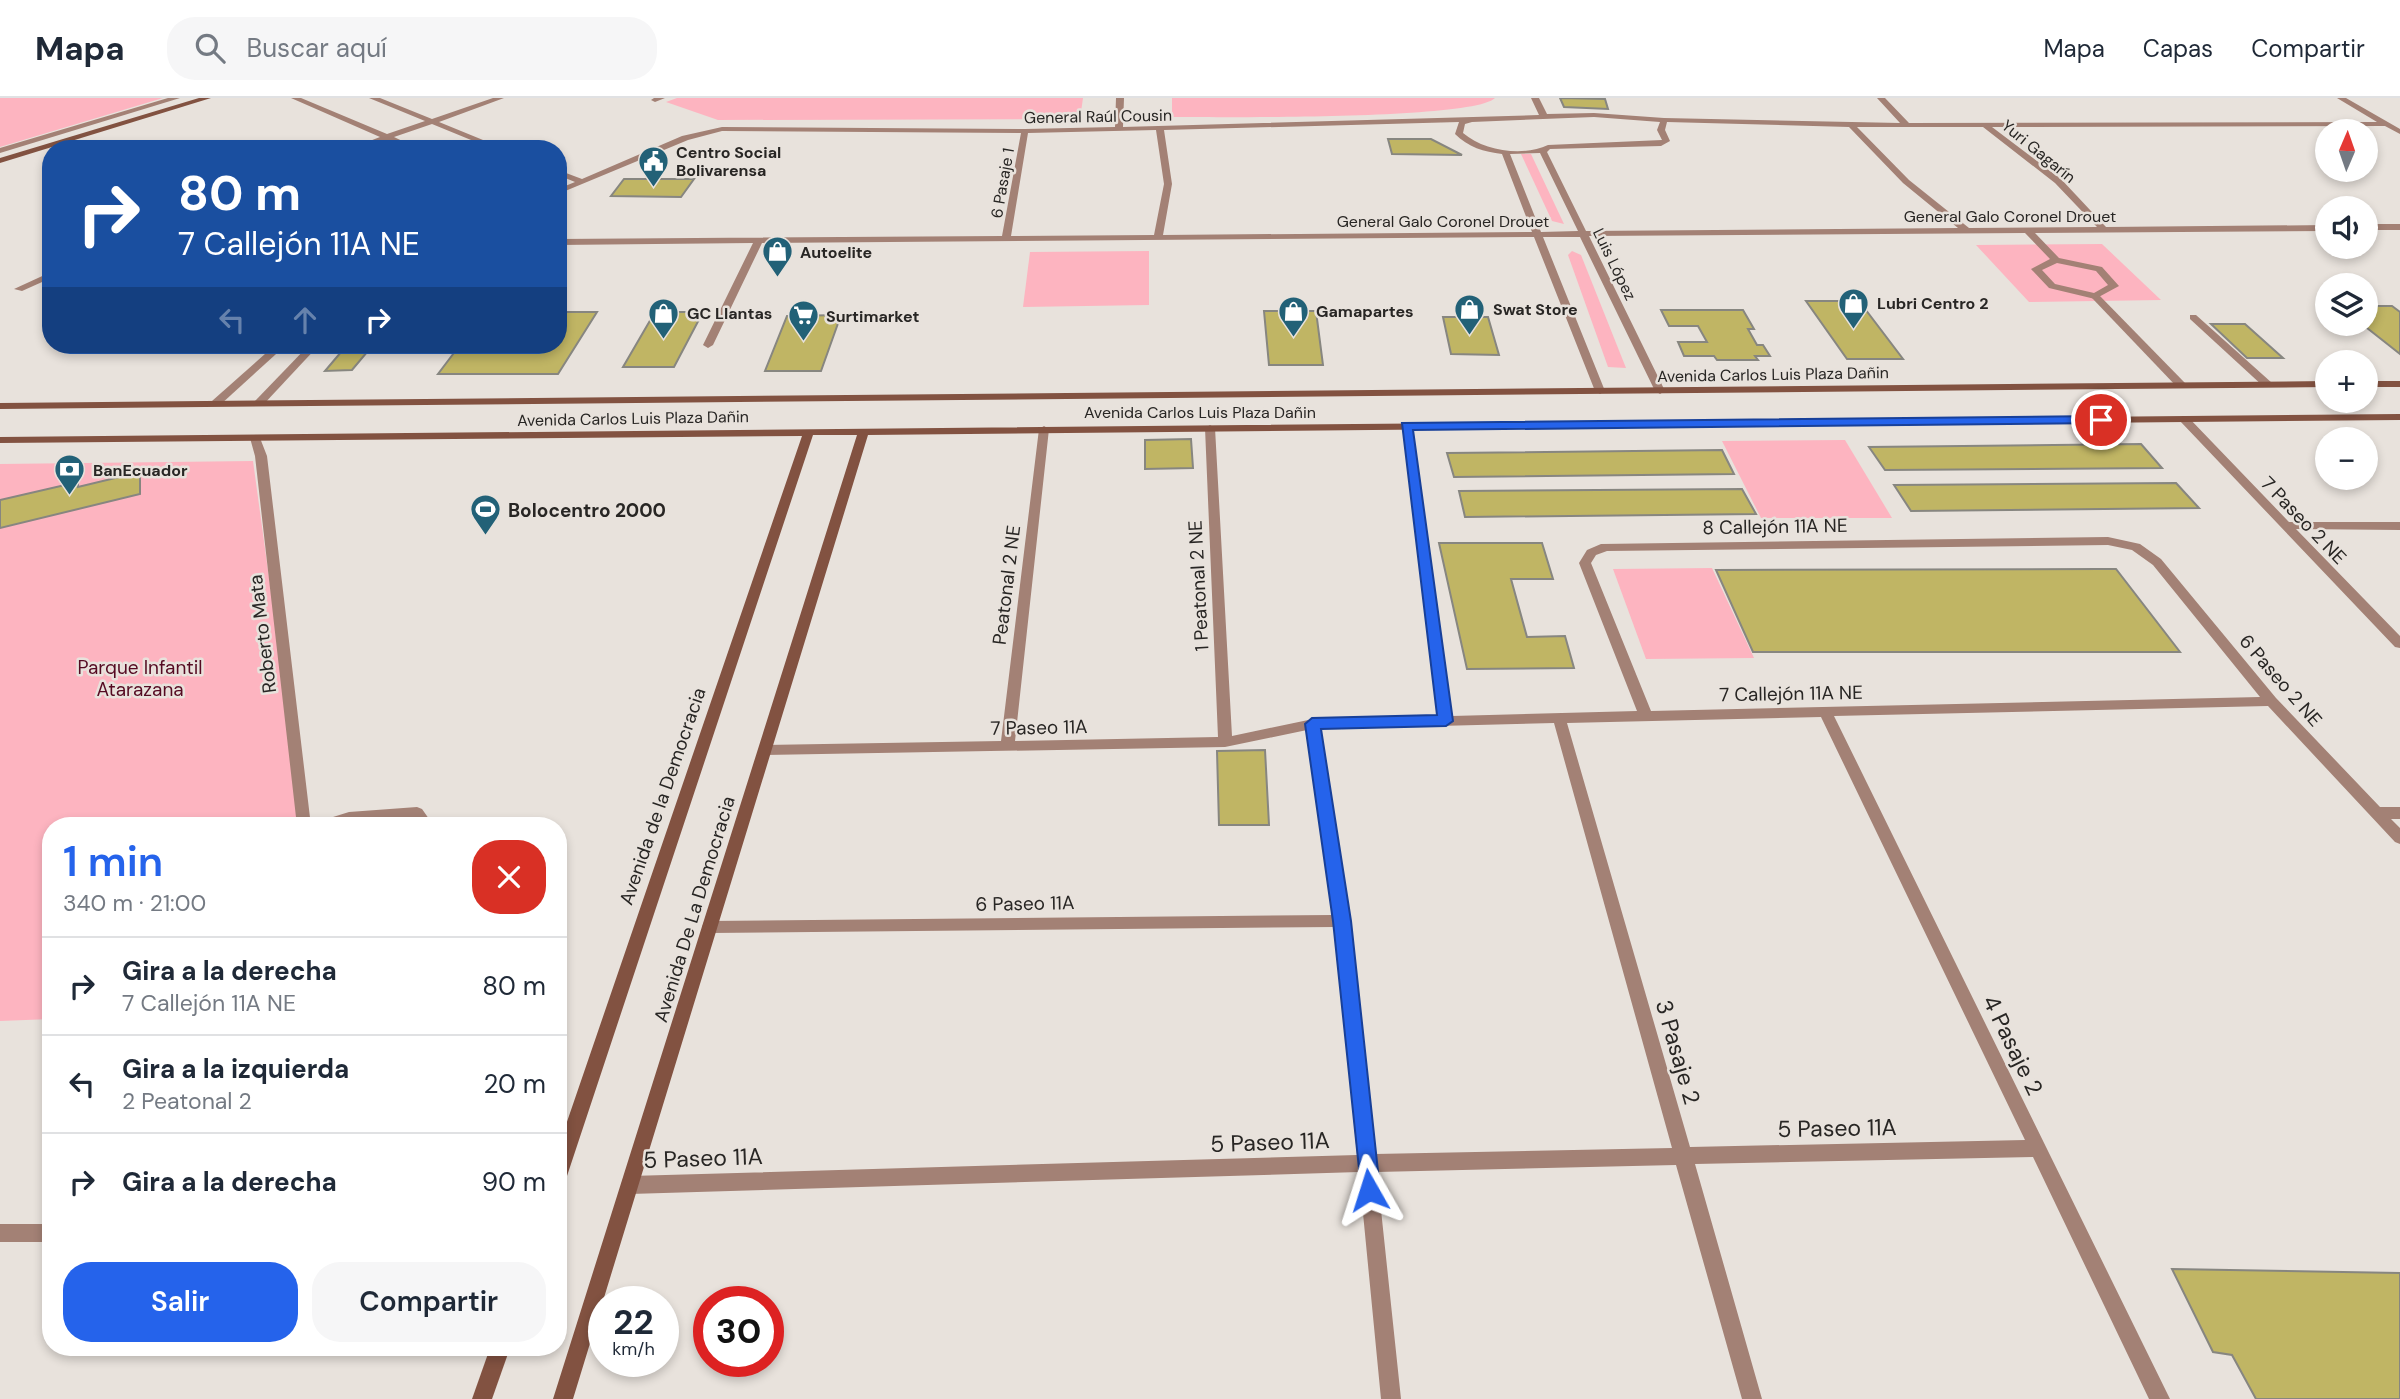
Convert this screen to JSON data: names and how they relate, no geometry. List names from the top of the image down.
{
  "streets": {
    "main road": ["Avenida Carlos Luis Plaza Dañin", "Avenida de la Democracia", "Avenida De La Democracia"],
    "street": [
      "General Raúl Cousin",
      "Yuri Gagarín",
      "6 Pasaje 1",
      "General Galo Coronel Drouet",
      "Luis López",
      "7 Paseo 2 NE",
      "8 Callejón 11A NE",
      "Peatonal 2 NE",
      "1 Peatonal 2 NE",
      "Roberto Mata",
      "6 Paseo 2 NE",
      "7 Callejón 11A NE",
      "7 Paseo 11A",
      "6 Paseo 11A",
      "4 Pasaje 2",
      "3 Pasaje 2",
      "5 Paseo 11A"
    ]
  },
  "crossings": [
    ["General Raúl Cousin", "Yuri Gagarín"],
    ["General Raúl Cousin", "6 Pasaje 1"],
    ["Yuri Gagarín", "General Galo Coronel Drouet"],
    ["6 Pasaje 1", "General Galo Coronel Drouet"],
    ["General Galo Coronel Drouet", "Luis López"],
    ["Luis López", "Avenida Carlos Luis Plaza Dañin"],
    ["Avenida Carlos Luis Plaza Dañin", "7 Paseo 2 NE"],
    ["Avenida Carlos Luis Plaza Dañin", "Peatonal 2 NE"],
    ["Avenida Carlos Luis Plaza Dañin", "1 Peatonal 2 NE"],
    ["Avenida Carlos Luis Plaza Dañin", "Roberto Mata"],
    ["Avenida Carlos Luis Plaza Dañin", "Avenida de la Democracia"],
    ["Avenida Carlos Luis Plaza Dañin", "Avenida De La Democracia"],
    ["8 Callejón 11A NE", "6 Paseo 2 NE"],
    ["8 Callejón 11A NE", "7 Callejón 11A NE"],
    ["Peatonal 2 NE", "7 Paseo 11A"],
    ["1 Peatonal 2 NE", "7 Paseo 11A"],
    ["6 Paseo 2 NE", "7 Callejón 11A NE"],
    ["7 Callejón 11A NE", "7 Paseo 11A"],
    ["7 Callejón 11A NE", "4 Pasaje 2"],
    ["7 Callejón 11A NE", "3 Pasaje 2"],
    ["7 Paseo 11A", "Avenida De La Democracia"],
    ["6 Paseo 11A", "Avenida De La Democracia"],
    ["Avenida De La Democracia", "5 Paseo 11A"],
    ["4 Pasaje 2", "5 Paseo 11A"],
    ["3 Pasaje 2", "5 Paseo 11A"]
  ],
  "parks": ["Parque Infantil Atarazana"],
  "places": {
    "public building": ["Centro Social Bolivarensa"],
    "shop": [
      "Autoelite",
      "Lubri Centro 2",
      "Swat Store",
      "Gamapartes",
      "GC Llantas"
    ],
    "supermarket": ["Surtimarket"],
    "bank": ["BanEcuador"],
    "sports": ["Bolocentro 2000"]
  },
  "north": "top",
  "page": {
    "header": "Mapa",
    "search": "Buscar aquí",
    "nav": ["Mapa", "Capas", "Compartir"],
    "map_buttons": ["+", "−"],
    "turn": ["80 m", "7 Callejón 11A NE"],
    "heading": ["1 min", "340 m · 21:00"],
    "list": [
      {
        "name": "Gira a la derecha",
        "note": "7 Callejón 11A NE",
        "value": "80 m"
      },
      {
        "name": "Gira a la izquierda",
        "note": "2 Peatonal 2",
        "value": "20 m"
      },
      {
        "name": "Gira a la derecha",
        "value": "90 m"
      }
    ],
    "buttons": ["Salir", "Compartir"],
    "speed": "22 km/h",
    "limit": "30"
  }
}
